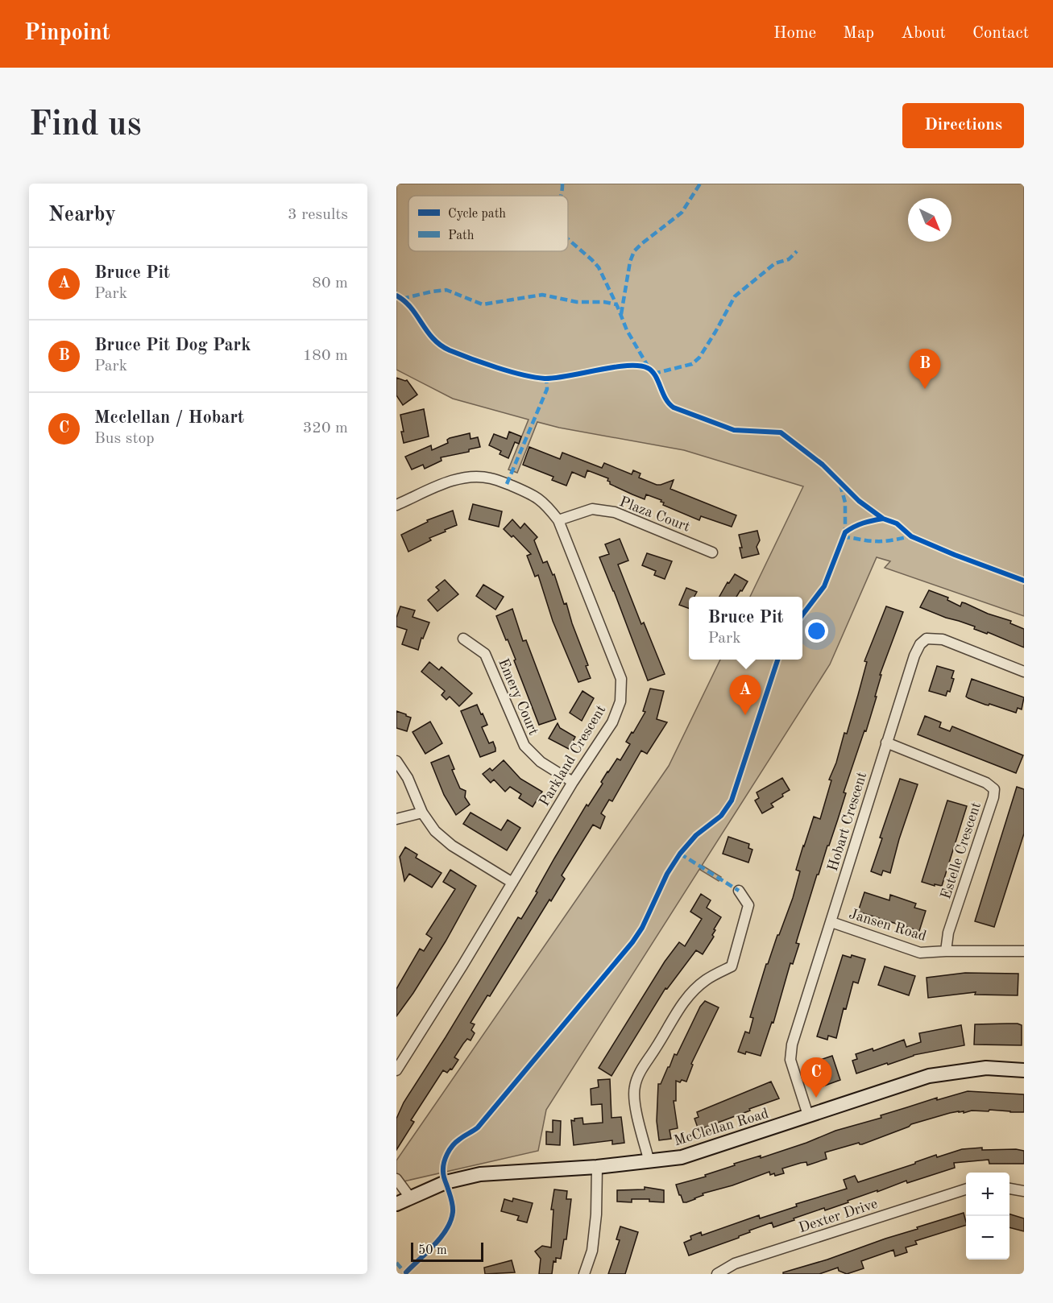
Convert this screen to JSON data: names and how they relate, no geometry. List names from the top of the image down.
{
  "streets": {
    "street": [
      "Plaza Court",
      "Emery Court",
      "Parkland Crescent",
      "Hobart Crescent",
      "Estelle Crescent",
      "Jansen Road",
      "McClellan Road",
      "Dexter Drive"
    ]
  },
  "crossings": [
    ["Plaza Court", "Parkland Crescent"],
    ["Emery Court", "Parkland Crescent"],
    ["Hobart Crescent", "Estelle Crescent"],
    ["Hobart Crescent", "Jansen Road"],
    ["Hobart Crescent", "McClellan Road"],
    ["Estelle Crescent", "Jansen Road"]
  ],
  "legend": ["Cycle path", "Path"],
  "scale_bar": "50 m",
  "north": "bottom right",
  "page": {
    "header": "Pinpoint",
    "nav": [
      "Home",
      "Map",
      "About",
      "Contact"
    ],
    "buttons": "Directions",
    "title": "Find us",
    "heading": ["Nearby", "3 results"],
    "list": [
      {
        "mark": "A",
        "name": "Bruce Pit",
        "note": "Park",
        "value": "80 m"
      },
      {
        "mark": "B",
        "name": "Bruce Pit Dog Park",
        "note": "Park",
        "value": "180 m"
      },
      {
        "mark": "C",
        "name": "Mcclellan / Hobart",
        "note": "Bus stop",
        "value": "320 m"
      }
    ],
    "pins": ["B", "A", "C"],
    "popup": ["Bruce Pit", "Park"],
    "map_buttons": ["+", "−"],
    "scale": "50 m"
  }
}
